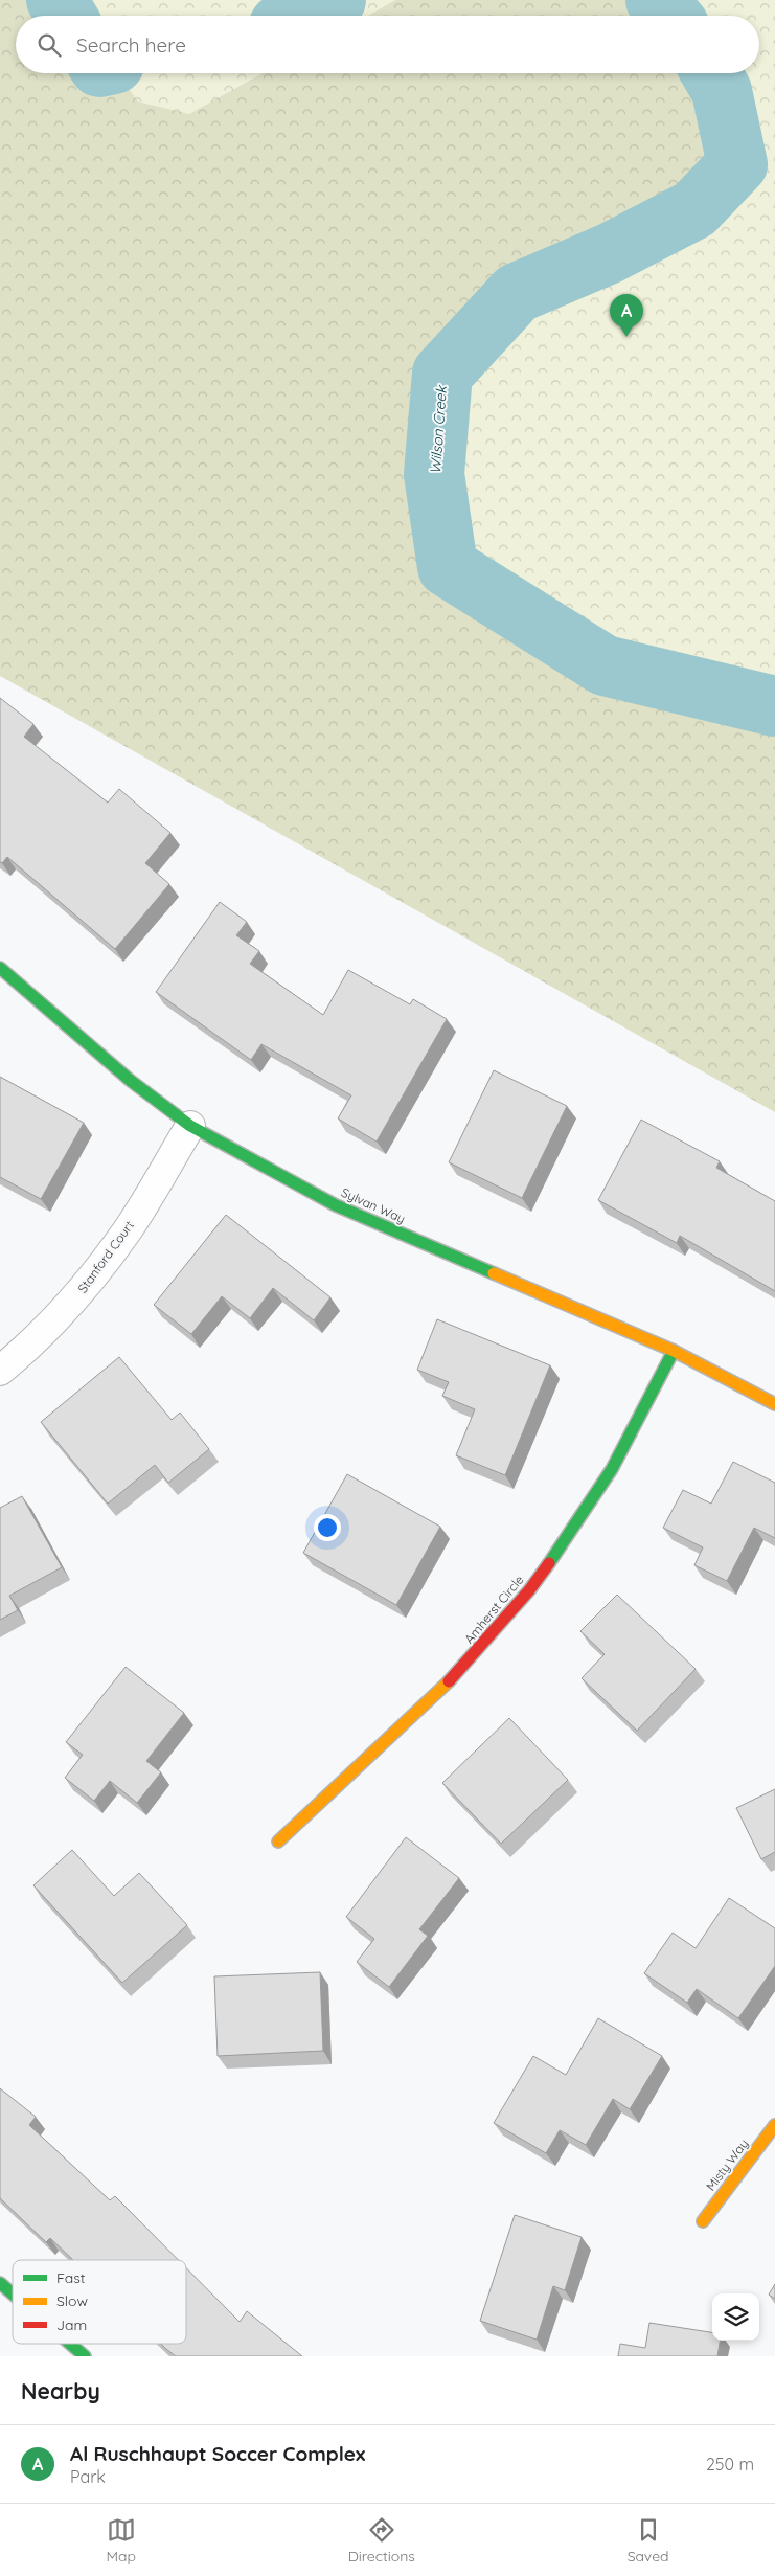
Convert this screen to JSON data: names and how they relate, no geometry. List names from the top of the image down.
{
  "streets": {
    "street": [
      "Sylvan Way",
      "Stanford Court",
      "Amherst Circle",
      "Misty Way"
    ]
  },
  "crossings": [
    ["Sylvan Way", "Stanford Court"],
    ["Sylvan Way", "Amherst Circle"]
  ],
  "water": ["Wilson Creek"],
  "legend": ["Fast", "Slow", "Jam"],
  "page": {
    "search": "Search here",
    "pins": "A",
    "heading": "Nearby",
    "list": [
      {
        "mark": "A",
        "name": "Al Ruschhaupt Soccer Complex",
        "note": "Park",
        "value": "250 m"
      }
    ],
    "nav": ["Map", "Directions", "Saved"]
  }
}
